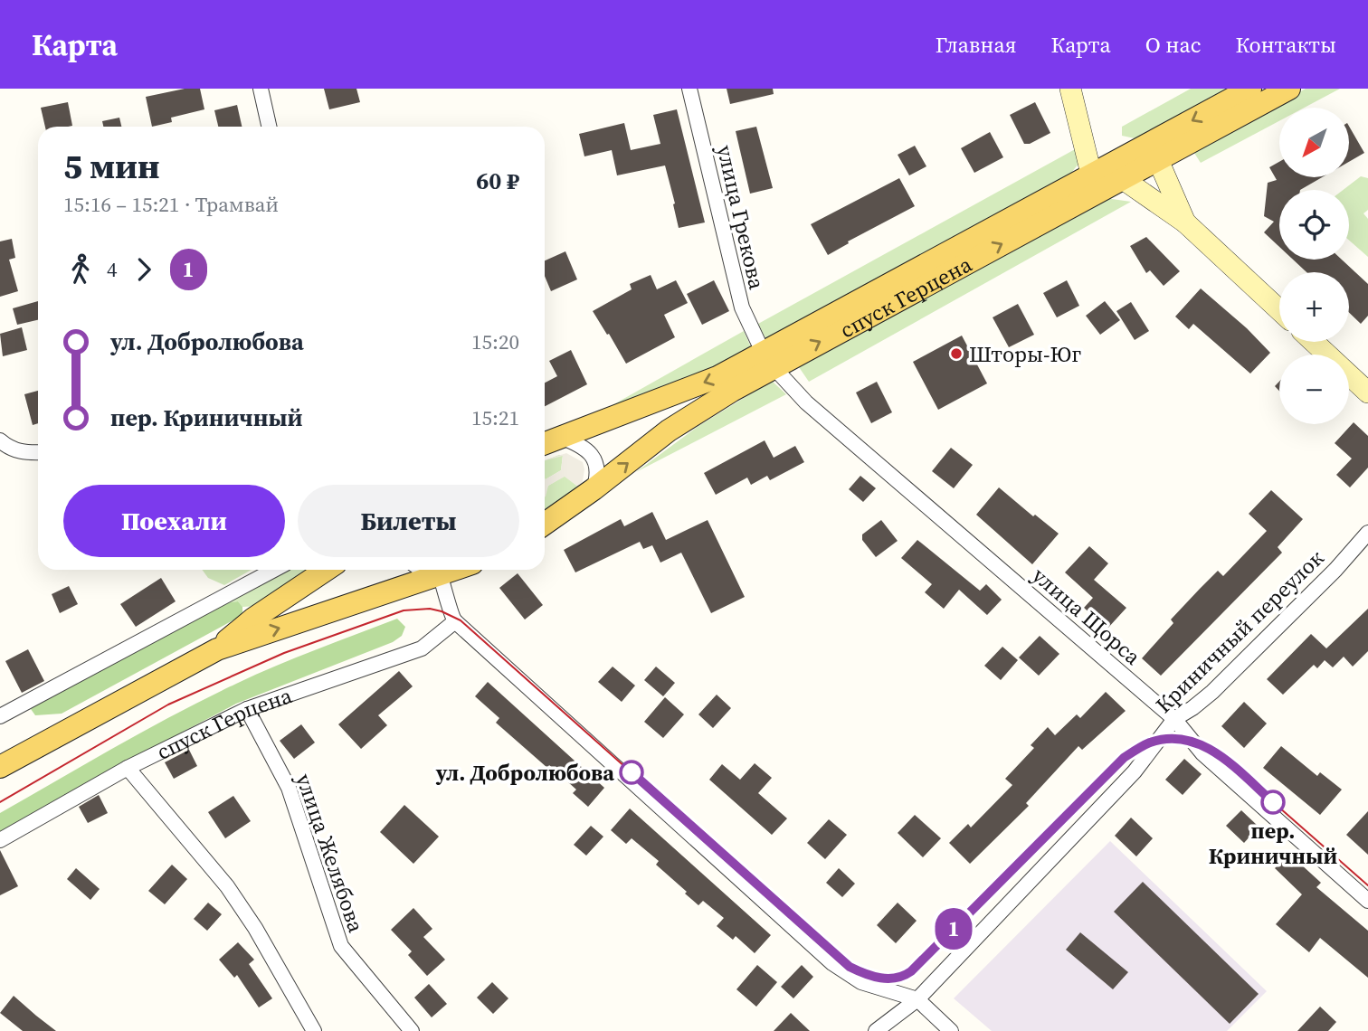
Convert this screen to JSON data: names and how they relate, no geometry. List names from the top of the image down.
{
  "streets": {
    "main road": ["спуск Герцена"],
    "street": [
      "улица Грекова",
      "улица Щорса",
      "Криничный переулок",
      "улица Желябова"
    ]
  },
  "crossings": [
    ["улица Грекова", "спуск Герцена"],
    ["улица Грекова", "улица Щорса"],
    ["спуск Герцена", "улица Щорса"],
    ["спуск Герцена", "улица Желябова"],
    ["улица Щорса", "Криничный переулок"]
  ],
  "places": ["Шторы-Юг", "ул. Добролюбова", "пер. Криничный"],
  "lines": ["tram line 1"],
  "north": "bottom left",
  "page": {
    "header": "Карта",
    "nav": [
      "Главная",
      "Карта",
      "О нас",
      "Контакты"
    ],
    "on_map": "1",
    "map_buttons": ["+", "−"],
    "heading": ["5 мин", "15:16 – 15:21 · Трамвай", "60 ₽"],
    "legs": ["4", "1"],
    "list": [
      {
        "name": "ул. Добролюбова",
        "value": "15:20"
      },
      {
        "name": "пер. Криничный",
        "value": "15:21"
      }
    ],
    "buttons": ["Поехали", "Билеты"]
  }
}
